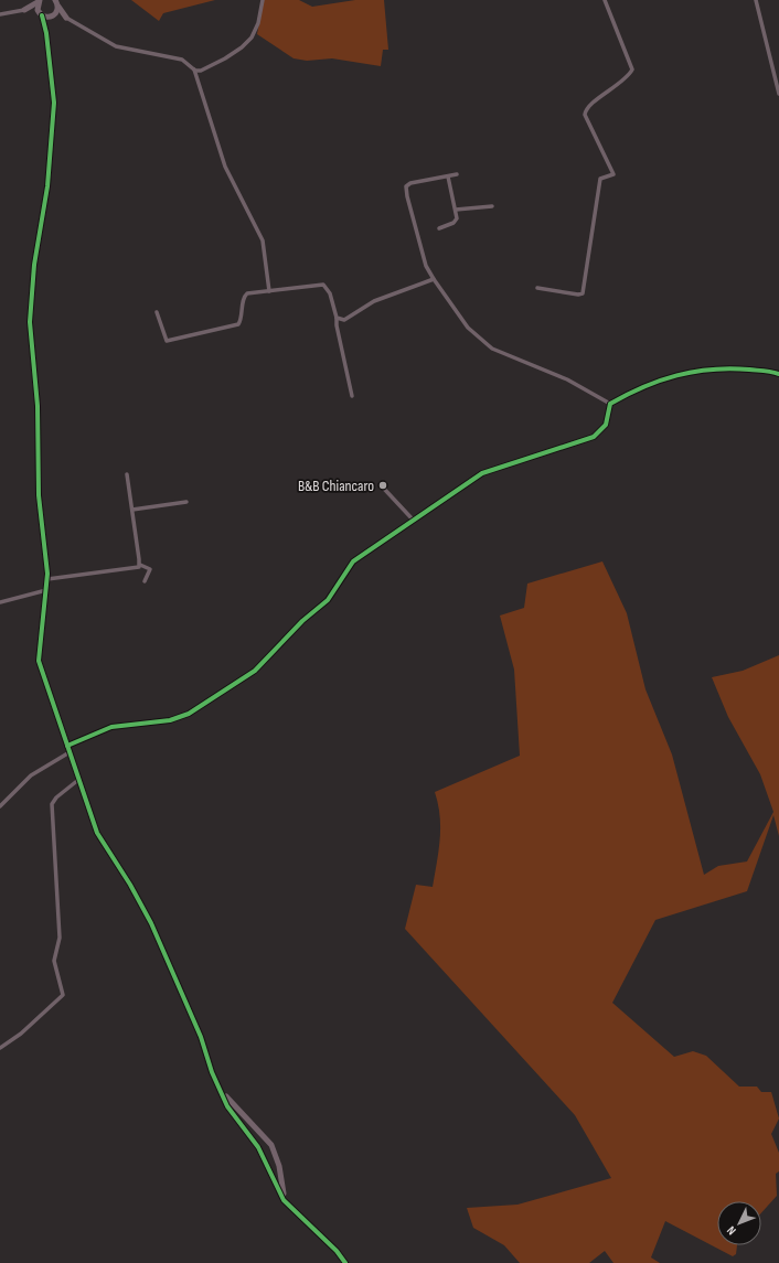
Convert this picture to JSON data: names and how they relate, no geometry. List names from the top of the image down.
{
  "places": ["B&B Chiancaro"],
  "north": "bottom left"
}
